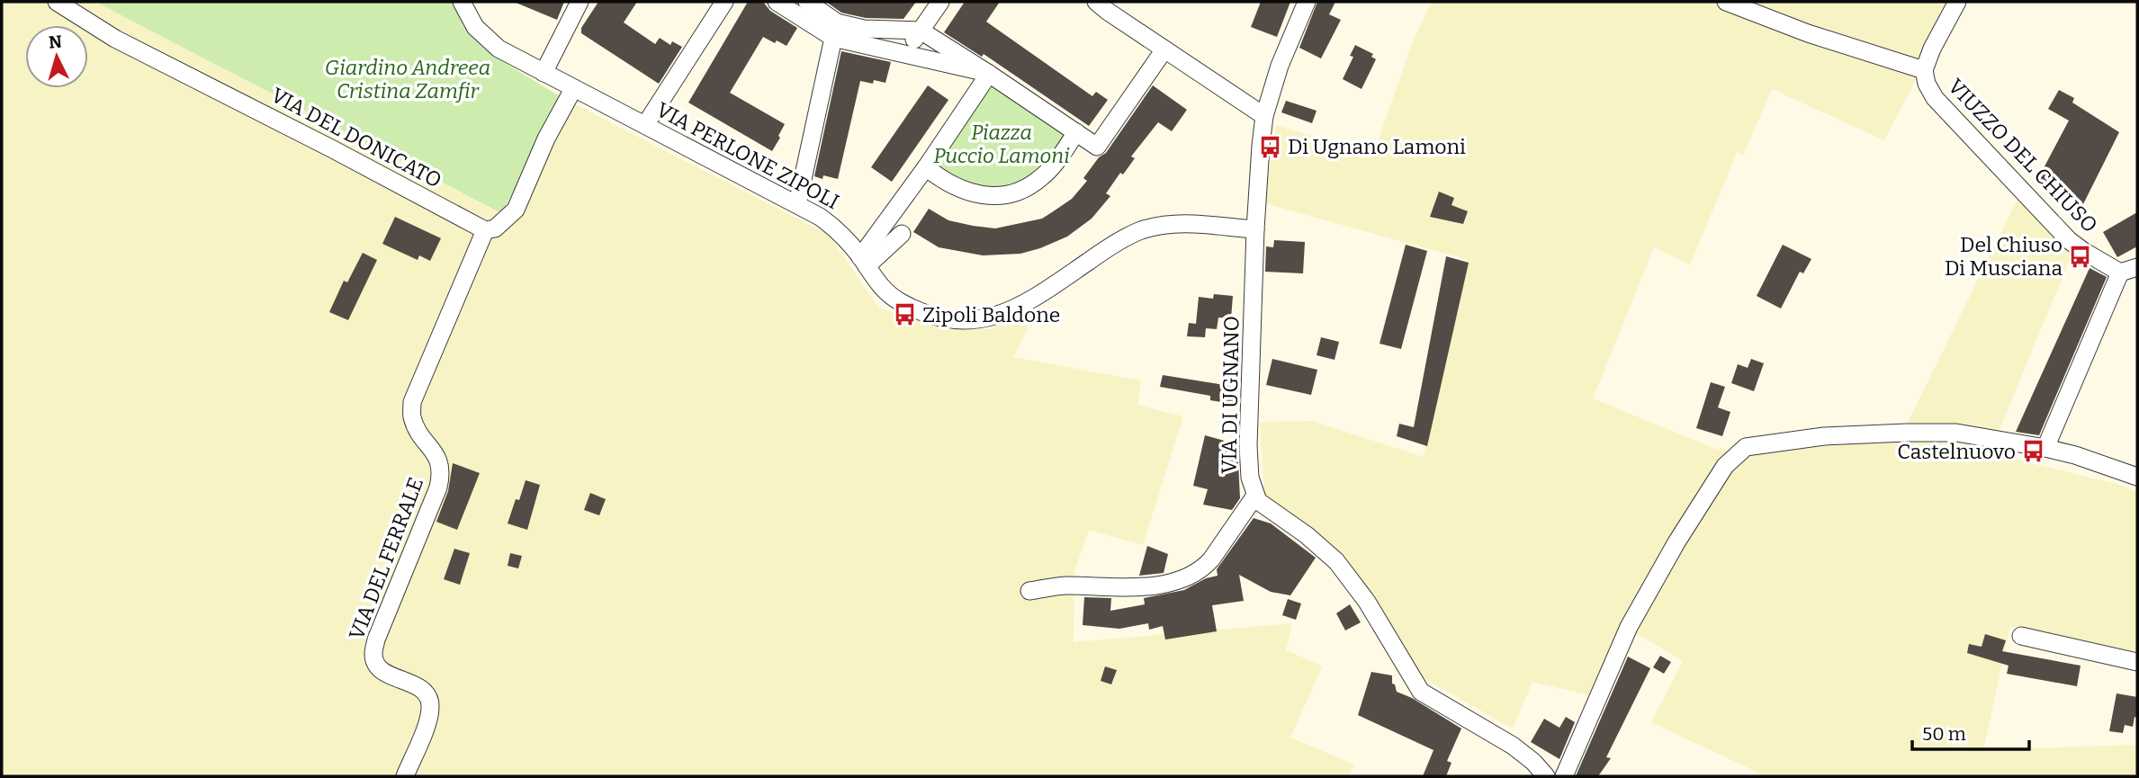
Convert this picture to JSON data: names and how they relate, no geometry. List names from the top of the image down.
{
  "streets": {
    "street": [
      "VIA DEL DONICATO",
      "VIA PERLONE ZIPOLI",
      "VIUZZO DEL CHIUSO",
      "VIA DI UGNANO",
      "VIA DEL FERRALE"
    ]
  },
  "crossings": [
    ["VIA DEL DONICATO", "VIA DEL FERRALE"],
    ["VIA PERLONE ZIPOLI", "VIA DI UGNANO"]
  ],
  "parks": ["Giardino Andreea Cristina Zamfir", "Piazza Puccio Lamoni"],
  "places": {
    "bus stop": [
      "Di Ugnano Lamoni",
      "Del Chiuso Di Musciana",
      "Zipoli Baldone",
      "Castelnuovo"
    ]
  },
  "scale_bar": "50 m",
  "north": "top"
}
